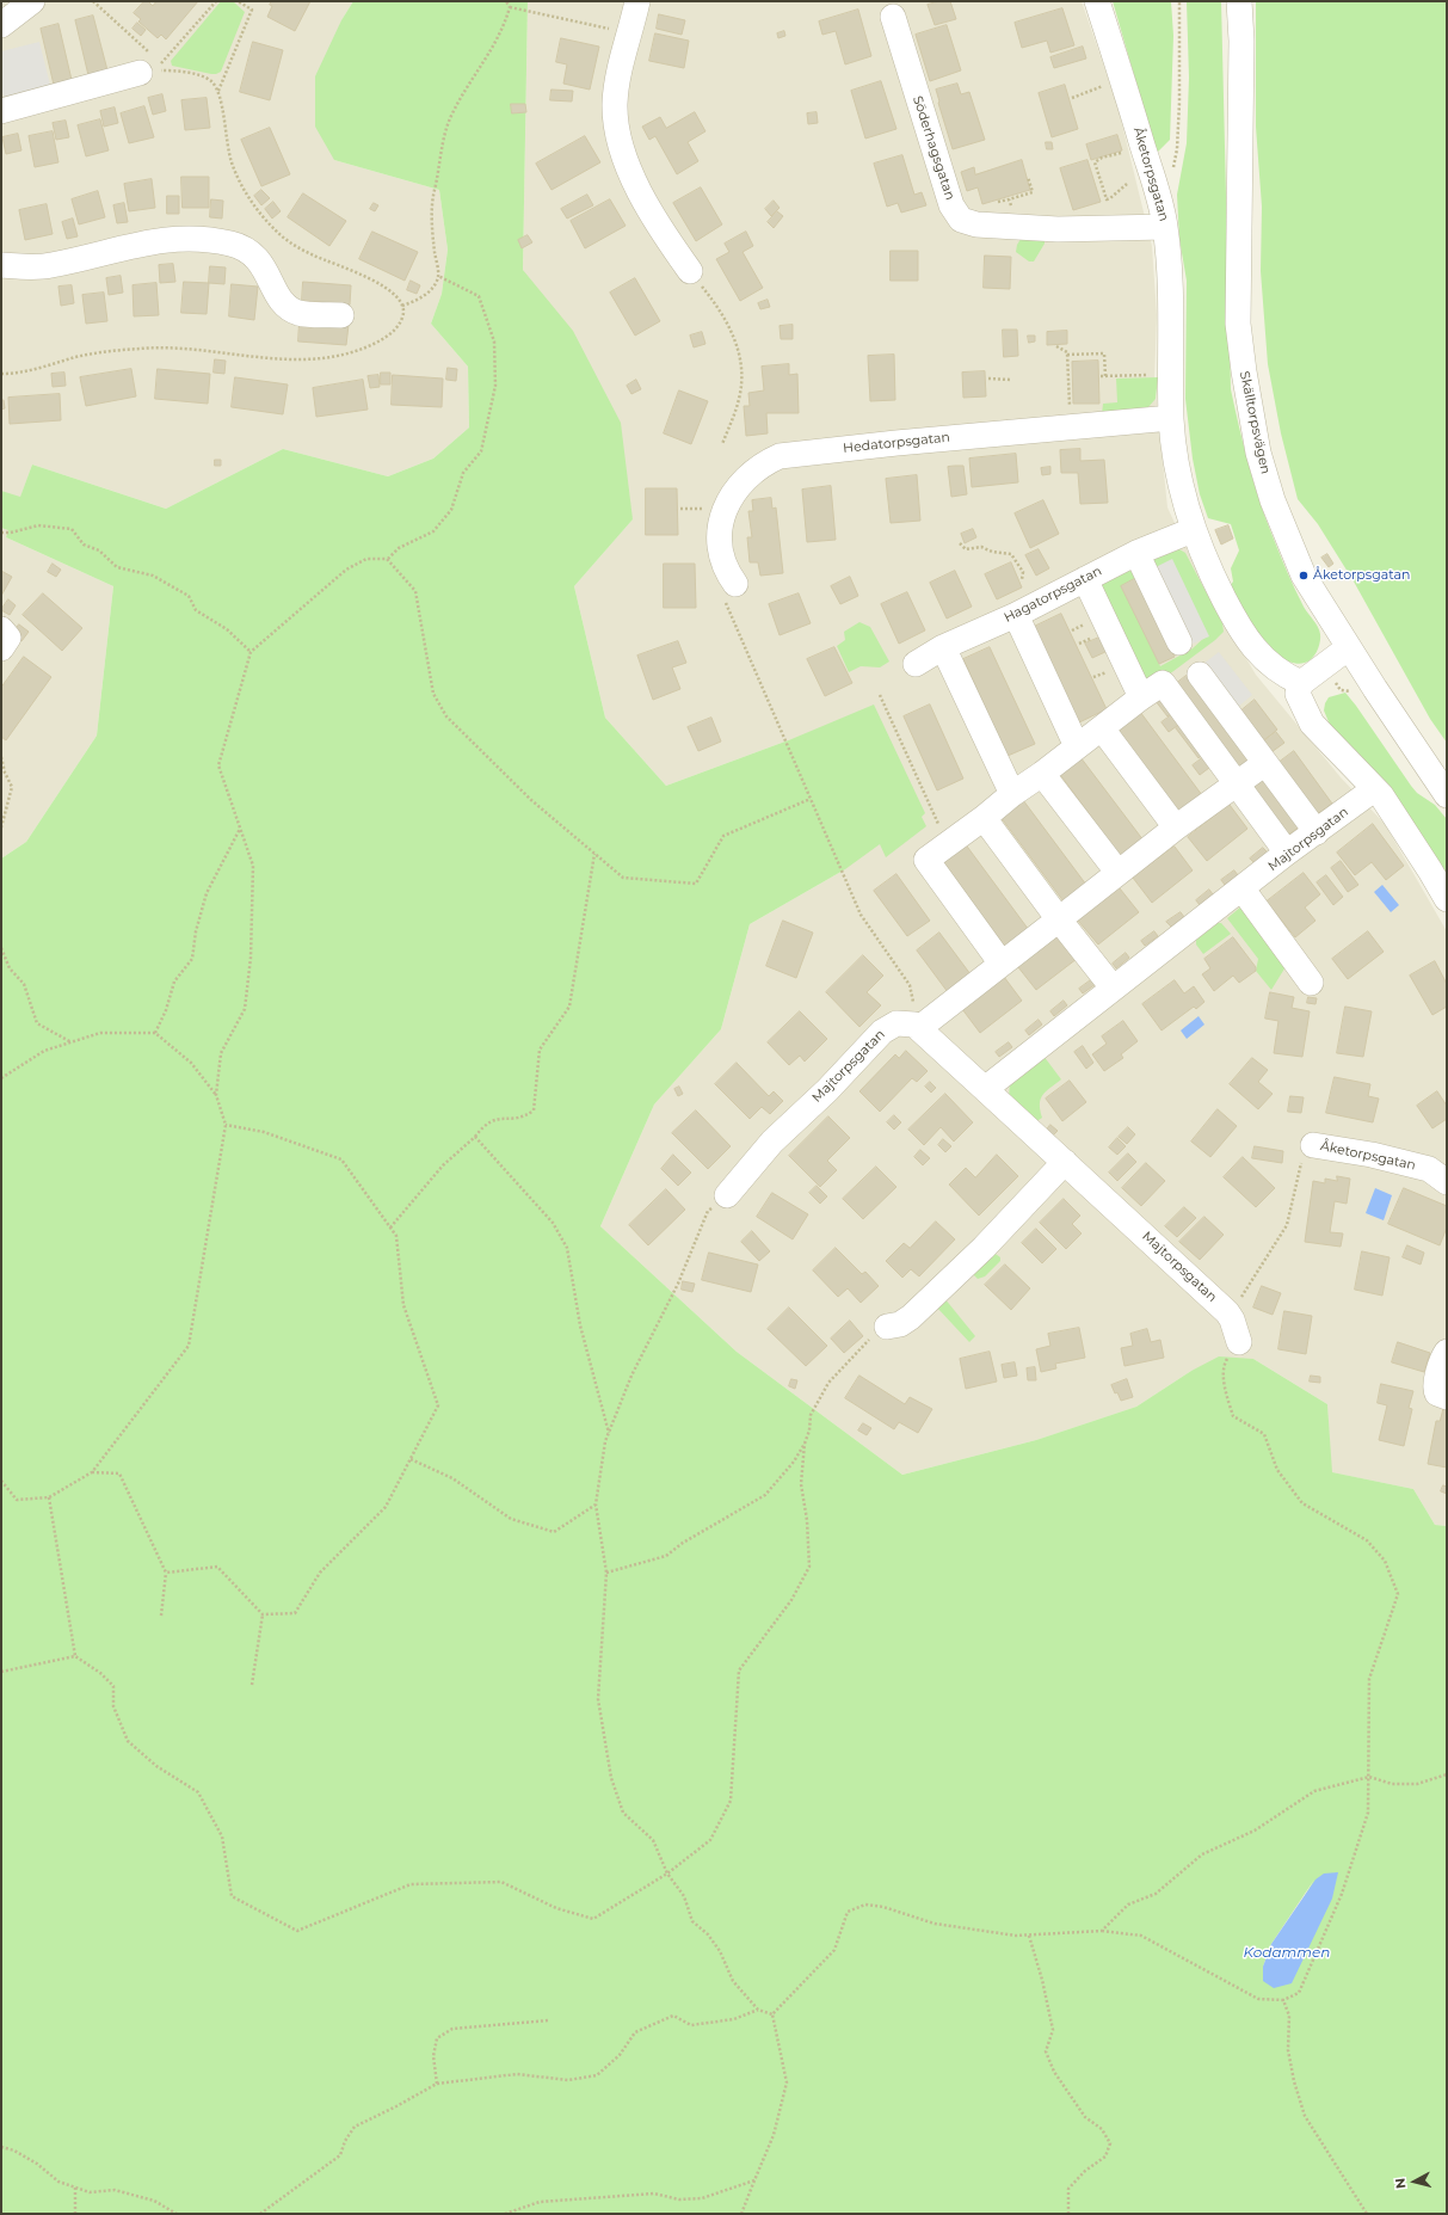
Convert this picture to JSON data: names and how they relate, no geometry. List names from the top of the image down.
{
  "streets": {
    "street": [
      "Söderhagsgatan",
      "Åketorpsgatan",
      "Skälltorpsvägen",
      "Hedatorpsgatan",
      "Hagatorpsgatan",
      "Majtorpsgatan"
    ]
  },
  "crossings": [
    ["Söderhagsgatan", "Åketorpsgatan"],
    ["Åketorpsgatan", "Hedatorpsgatan"],
    ["Åketorpsgatan", "Hagatorpsgatan"]
  ],
  "water": ["Kodammen"],
  "places": ["Åketorpsgatan"],
  "north": "left"
}
